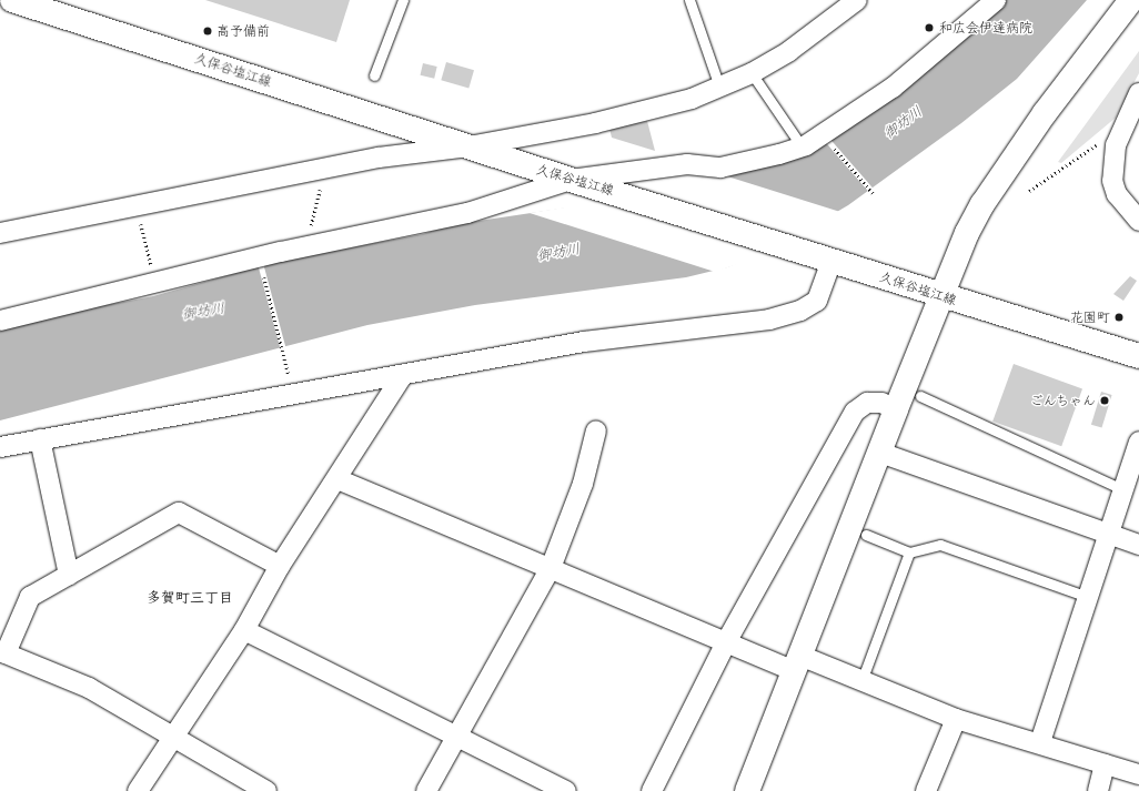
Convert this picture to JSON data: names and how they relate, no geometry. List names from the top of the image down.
{
  "streets": {
    "main road": ["久保谷塩江線"]
  },
  "districts": ["多賀町三丁目"],
  "water": ["御坊川"],
  "places": [
    "和広会伊達病院",
    "高予備前",
    "花園町",
    "ごんちゃん"
  ]
}
